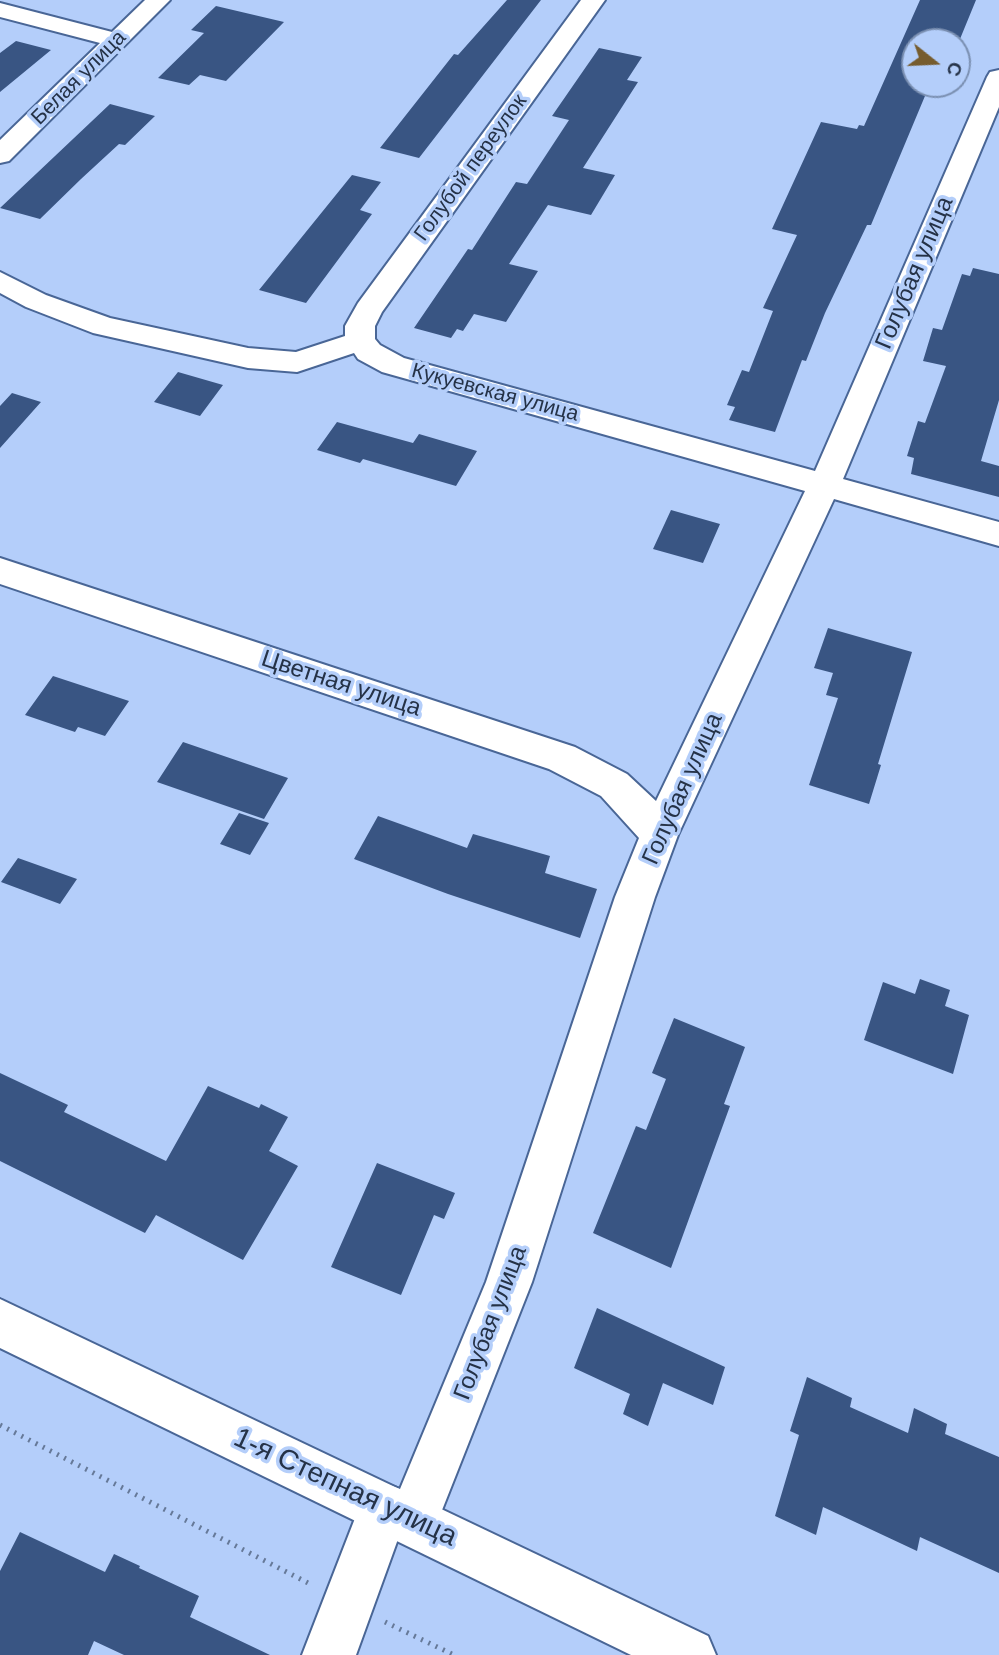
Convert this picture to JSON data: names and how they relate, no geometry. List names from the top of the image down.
{
  "streets": {
    "street": [
      "Белая улица",
      "Голубой переулок",
      "Голубая улица",
      "Кукуевская улица",
      "Цветная улица",
      "1-я Степная улица"
    ]
  },
  "crossings": [
    ["Голубой переулок", "Кукуевская улица"],
    ["Голубая улица", "Кукуевская улица"],
    ["Голубая улица", "Цветная улица"],
    ["Голубая улица", "1-я Степная улица"]
  ],
  "north": "right"
}
